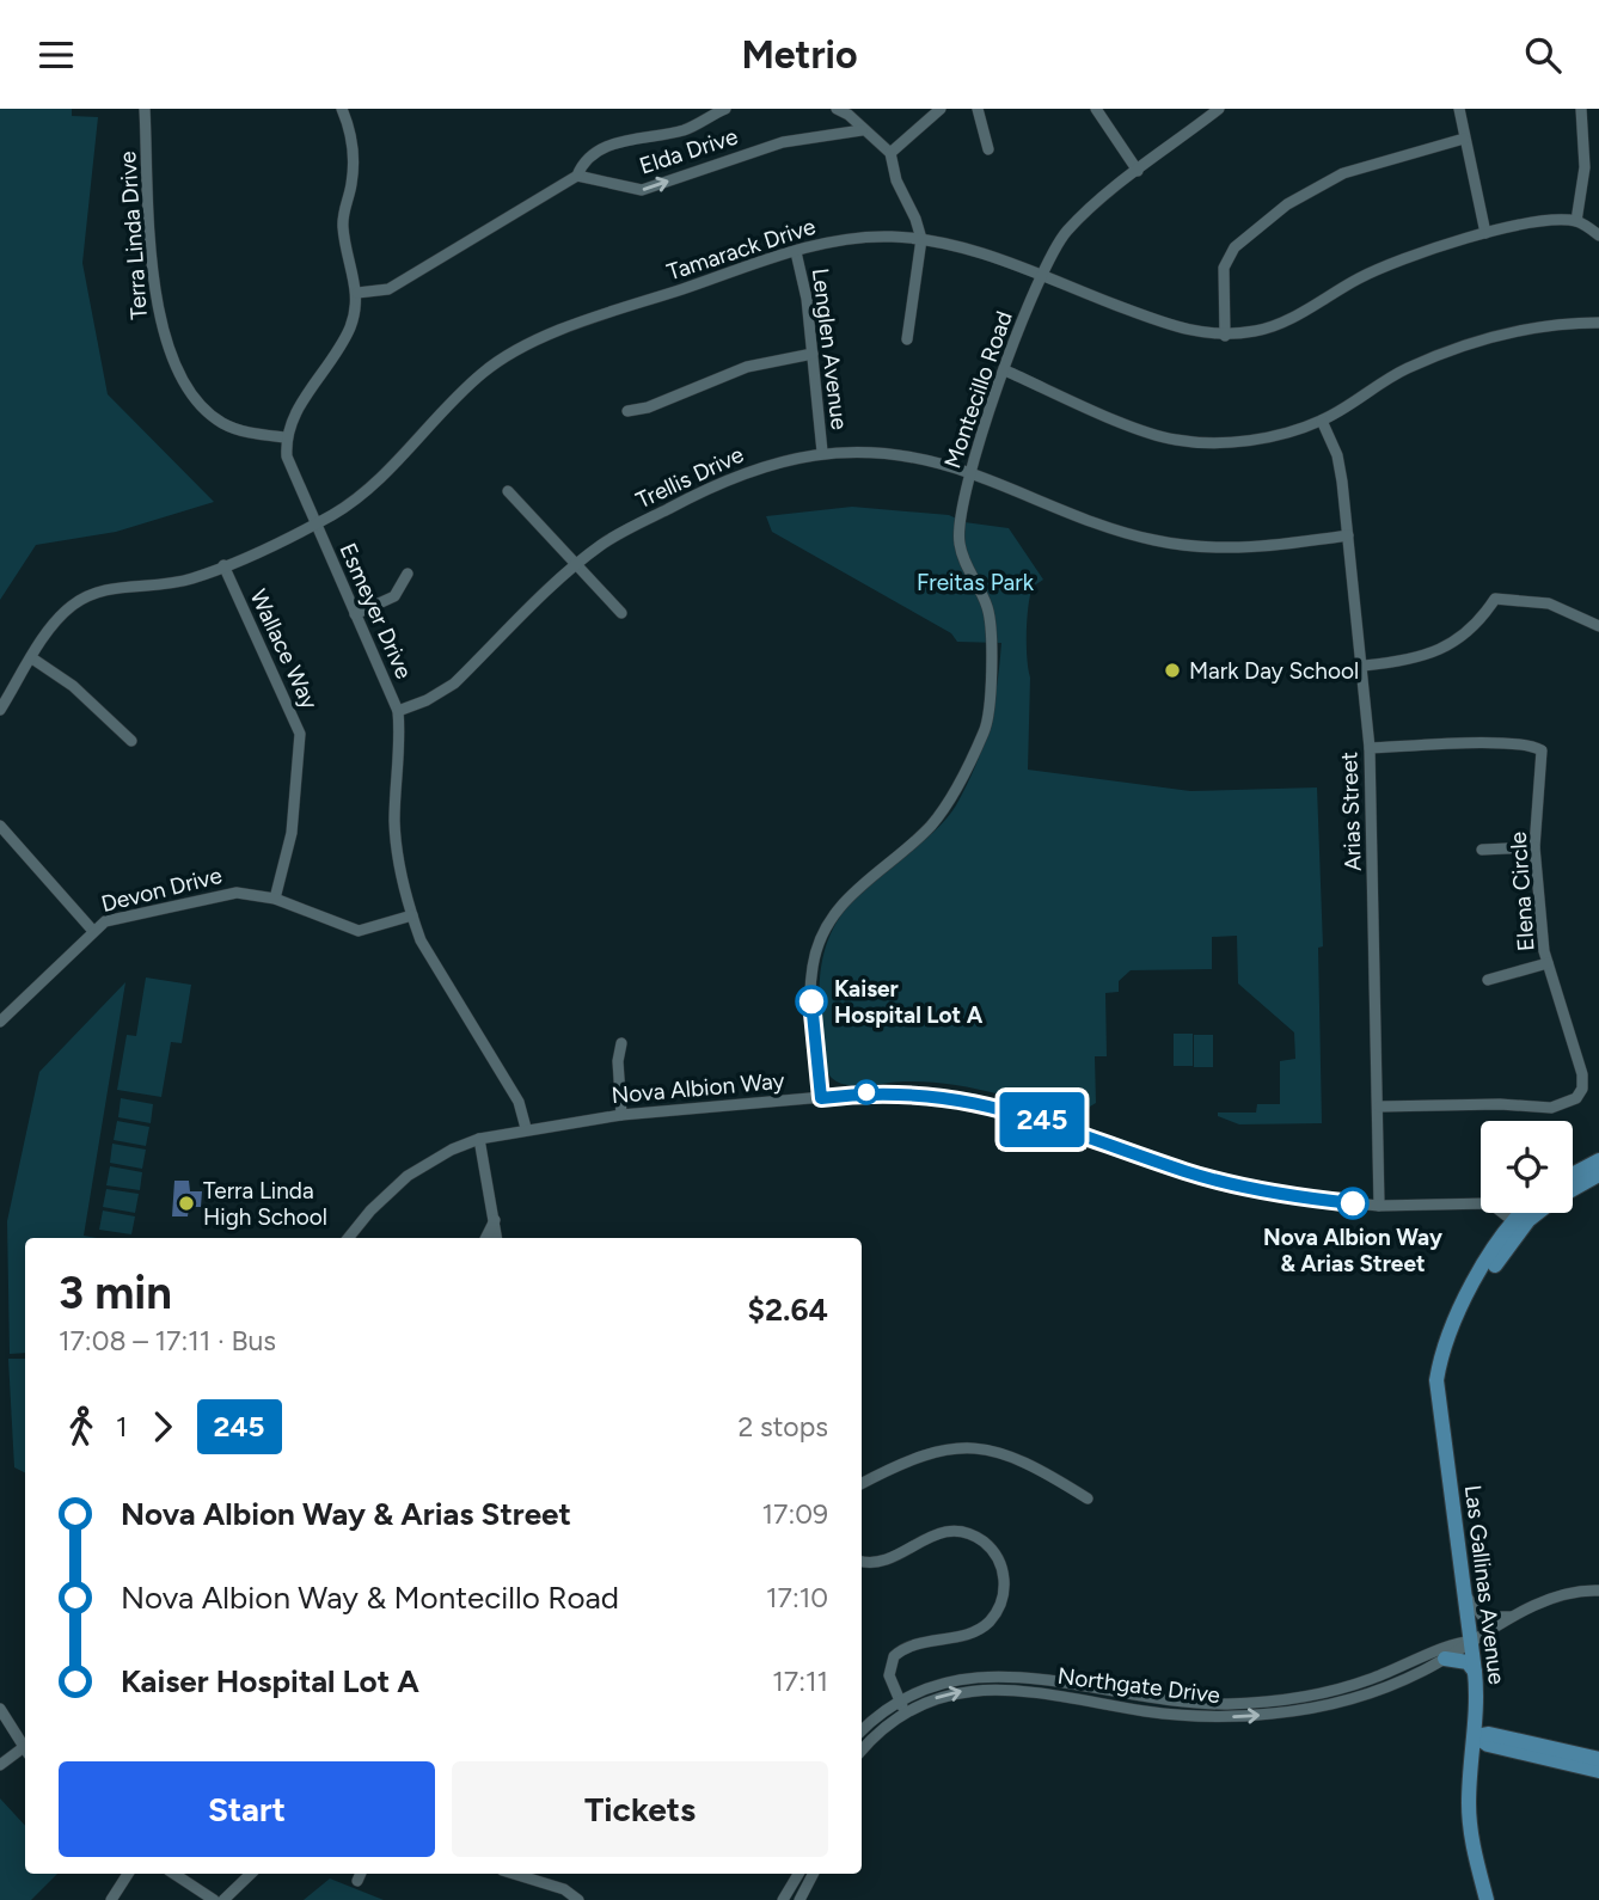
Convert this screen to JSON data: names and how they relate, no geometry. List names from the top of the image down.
{
  "streets": {
    "main road": ["Las Gallinas Avenue"],
    "street": [
      "Elda Drive",
      "Terra Linda Drive",
      "Tamarack Drive",
      "Lenglen Avenue",
      "Montecillo Road",
      "Trellis Drive",
      "Esmeyer Drive",
      "Wallace Way",
      "Arias Street",
      "Devon Drive",
      "Elena Circle",
      "Nova Albion Way",
      "Northgate Drive"
    ]
  },
  "crossings": [
    ["Terra Linda Drive", "Esmeyer Drive"],
    ["Tamarack Drive", "Lenglen Avenue"],
    ["Tamarack Drive", "Montecillo Road"],
    ["Tamarack Drive", "Esmeyer Drive"],
    ["Tamarack Drive", "Wallace Way"],
    ["Lenglen Avenue", "Trellis Drive"],
    ["Montecillo Road", "Trellis Drive"],
    ["Montecillo Road", "Nova Albion Way"],
    ["Trellis Drive", "Esmeyer Drive"],
    ["Trellis Drive", "Arias Street"],
    ["Esmeyer Drive", "Devon Drive"],
    ["Esmeyer Drive", "Nova Albion Way"],
    ["Wallace Way", "Devon Drive"],
    ["Arias Street", "Elena Circle"],
    ["Arias Street", "Nova Albion Way"],
    ["Nova Albion Way", "Las Gallinas Avenue"],
    ["Las Gallinas Avenue", "Northgate Drive"]
  ],
  "parks": ["Freitas Park"],
  "places": [
    "Mark Day School",
    "Kaiser Hospital Lot A",
    "Terra Linda High School",
    "Nova Albion Way & Arias Street"
  ],
  "lines": ["bus line 245"],
  "page": {
    "header": "Metrio",
    "on_map": "245",
    "heading": ["3 min", "17:08 – 17:11 · Bus", "$2.64"],
    "legs": ["1", "245", "2 stops"],
    "list": [
      {
        "name": "Nova Albion Way & Arias Street",
        "value": "17:09"
      },
      {
        "name": "Nova Albion Way & Montecillo Road",
        "value": "17:10"
      },
      {
        "name": "Kaiser Hospital Lot A",
        "value": "17:11"
      }
    ],
    "buttons": ["Start", "Tickets"]
  }
}
